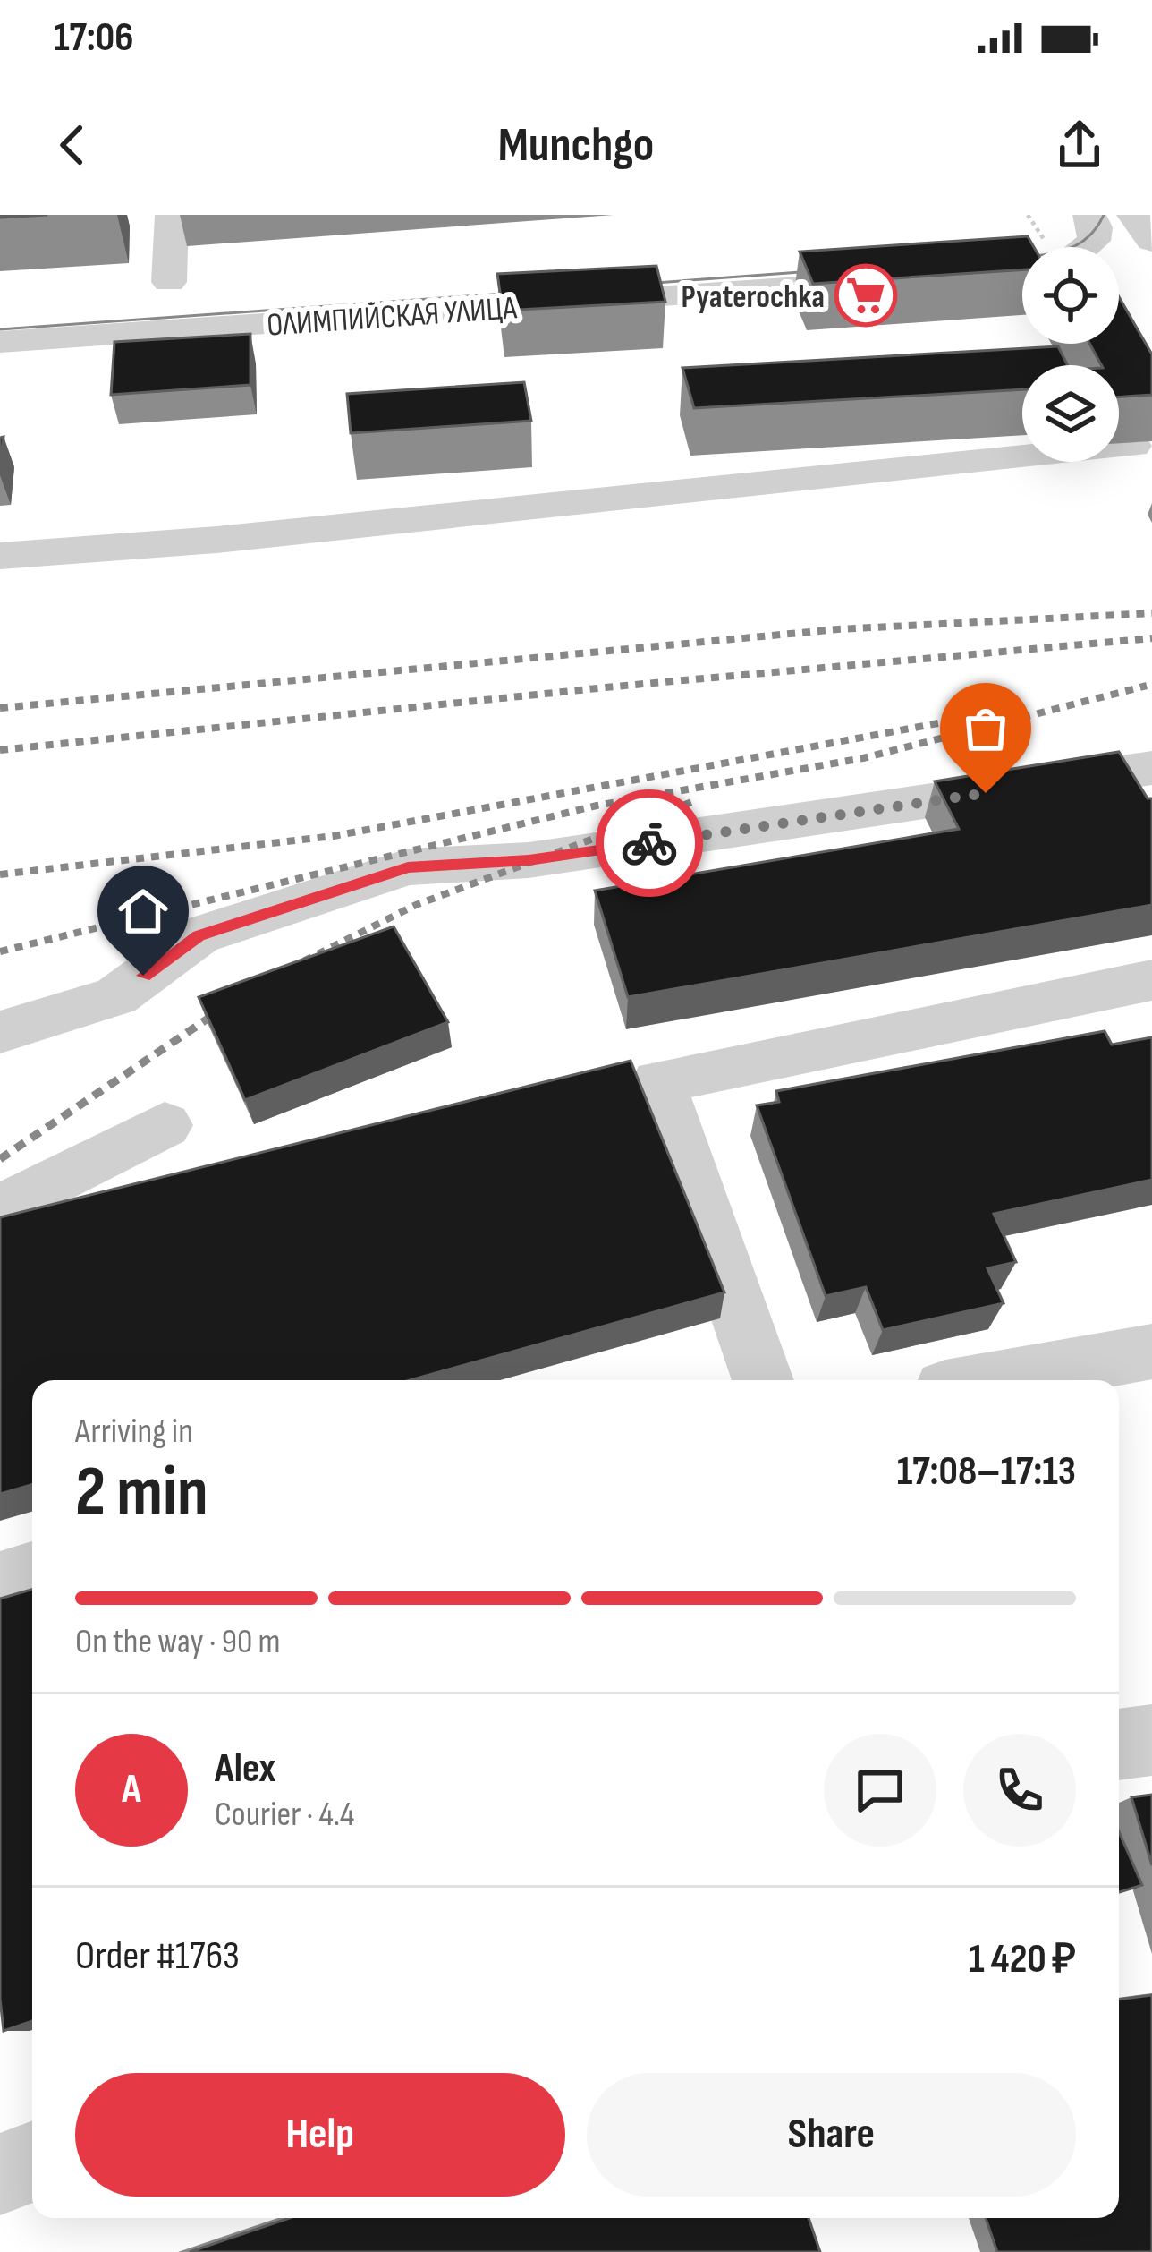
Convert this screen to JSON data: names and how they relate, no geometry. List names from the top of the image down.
{
  "streets": {
    "street": ["ОЛИМПИЙСКАЯ УЛИЦА"]
  },
  "places": {
    "supermarket": ["Pyaterochka"]
  },
  "page": {
    "status": "17:06",
    "header": "Munchgo",
    "heading": ["2 min", "Arriving in", "17:08–17:13"],
    "panel": [
      "Alex",
      "Courier · 4.4",
      "Order #1763",
      "1 420 ₽"
    ],
    "bar": "On the way · 90 m",
    "round": "A",
    "buttons": ["Help", "Share"]
  }
}
